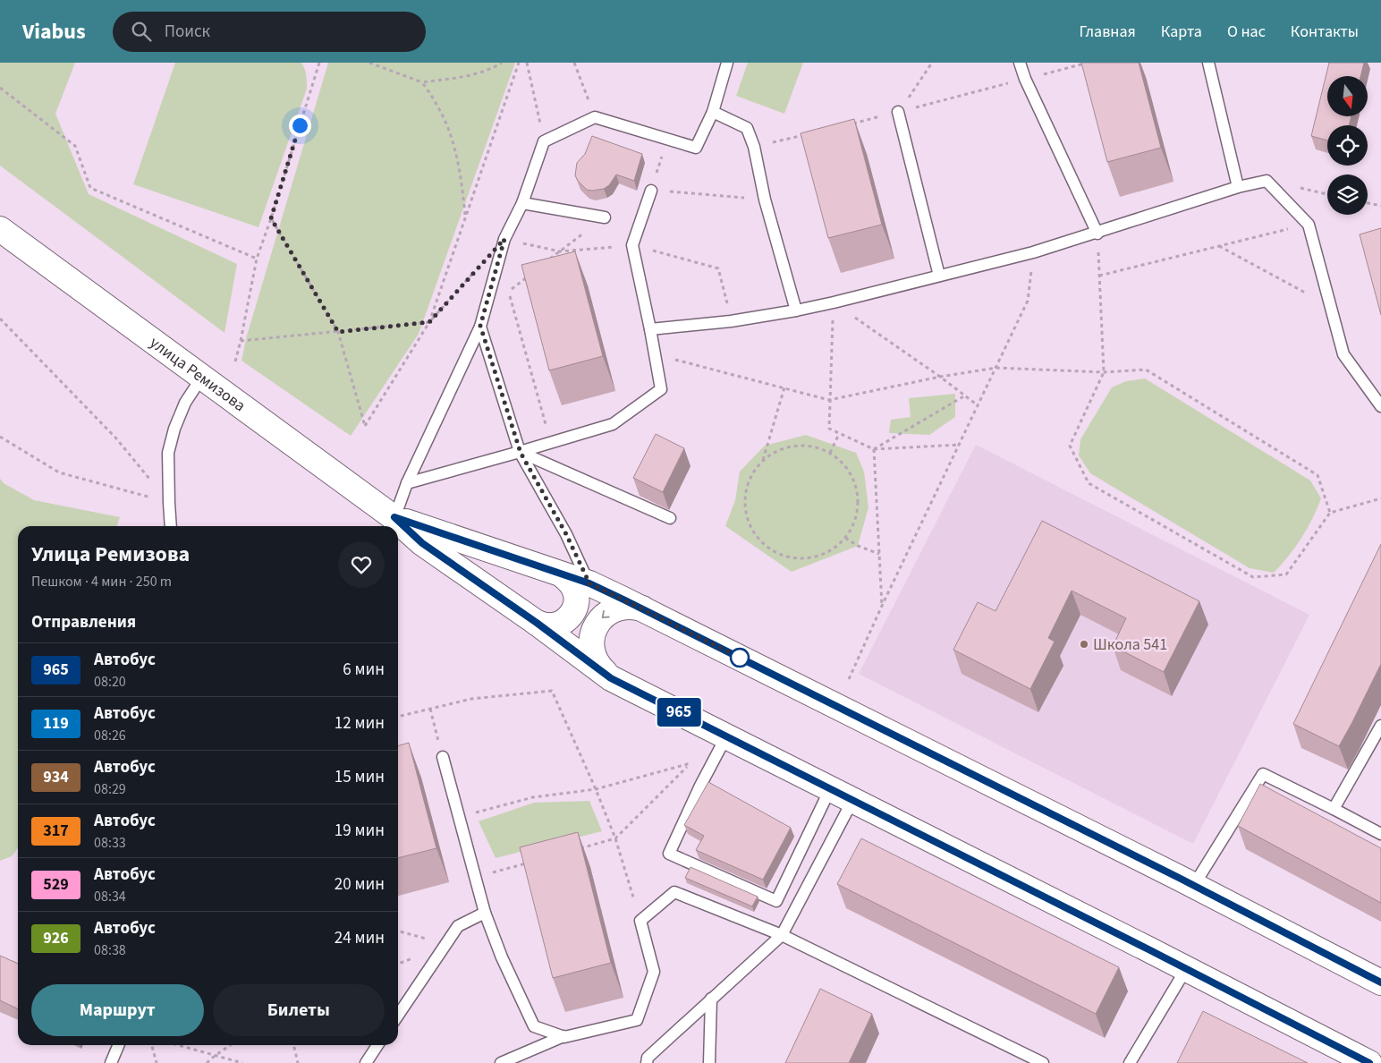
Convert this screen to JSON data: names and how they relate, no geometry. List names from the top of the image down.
{
  "streets": {
    "street": ["улица Ремизова"]
  },
  "places": ["Школа 541"],
  "lines": ["bus line 965"],
  "north": "bottom",
  "page": {
    "header": "Viabus",
    "search": "Поиск",
    "nav": [
      "Главная",
      "Карта",
      "О нас",
      "Контакты"
    ],
    "on_map": "965",
    "heading": [
      ["Улица Ремизова", "Пешком · 4 мин · 250 m"],
      "Отправления"
    ],
    "list": [
      {
        "mark": "965",
        "name": "Автобус",
        "note": "08:20",
        "value": "6 мин"
      },
      {
        "mark": "119",
        "name": "Автобус",
        "note": "08:26",
        "value": "12 мин"
      },
      {
        "mark": "934",
        "name": "Автобус",
        "note": "08:29",
        "value": "15 мин"
      },
      {
        "mark": "317",
        "name": "Автобус",
        "note": "08:33",
        "value": "19 мин"
      },
      {
        "mark": "529",
        "name": "Автобус",
        "note": "08:34",
        "value": "20 мин"
      },
      {
        "mark": "926",
        "name": "Автобус",
        "note": "08:38",
        "value": "24 мин"
      }
    ],
    "buttons": ["Маршрут", "Билеты"]
  }
}
